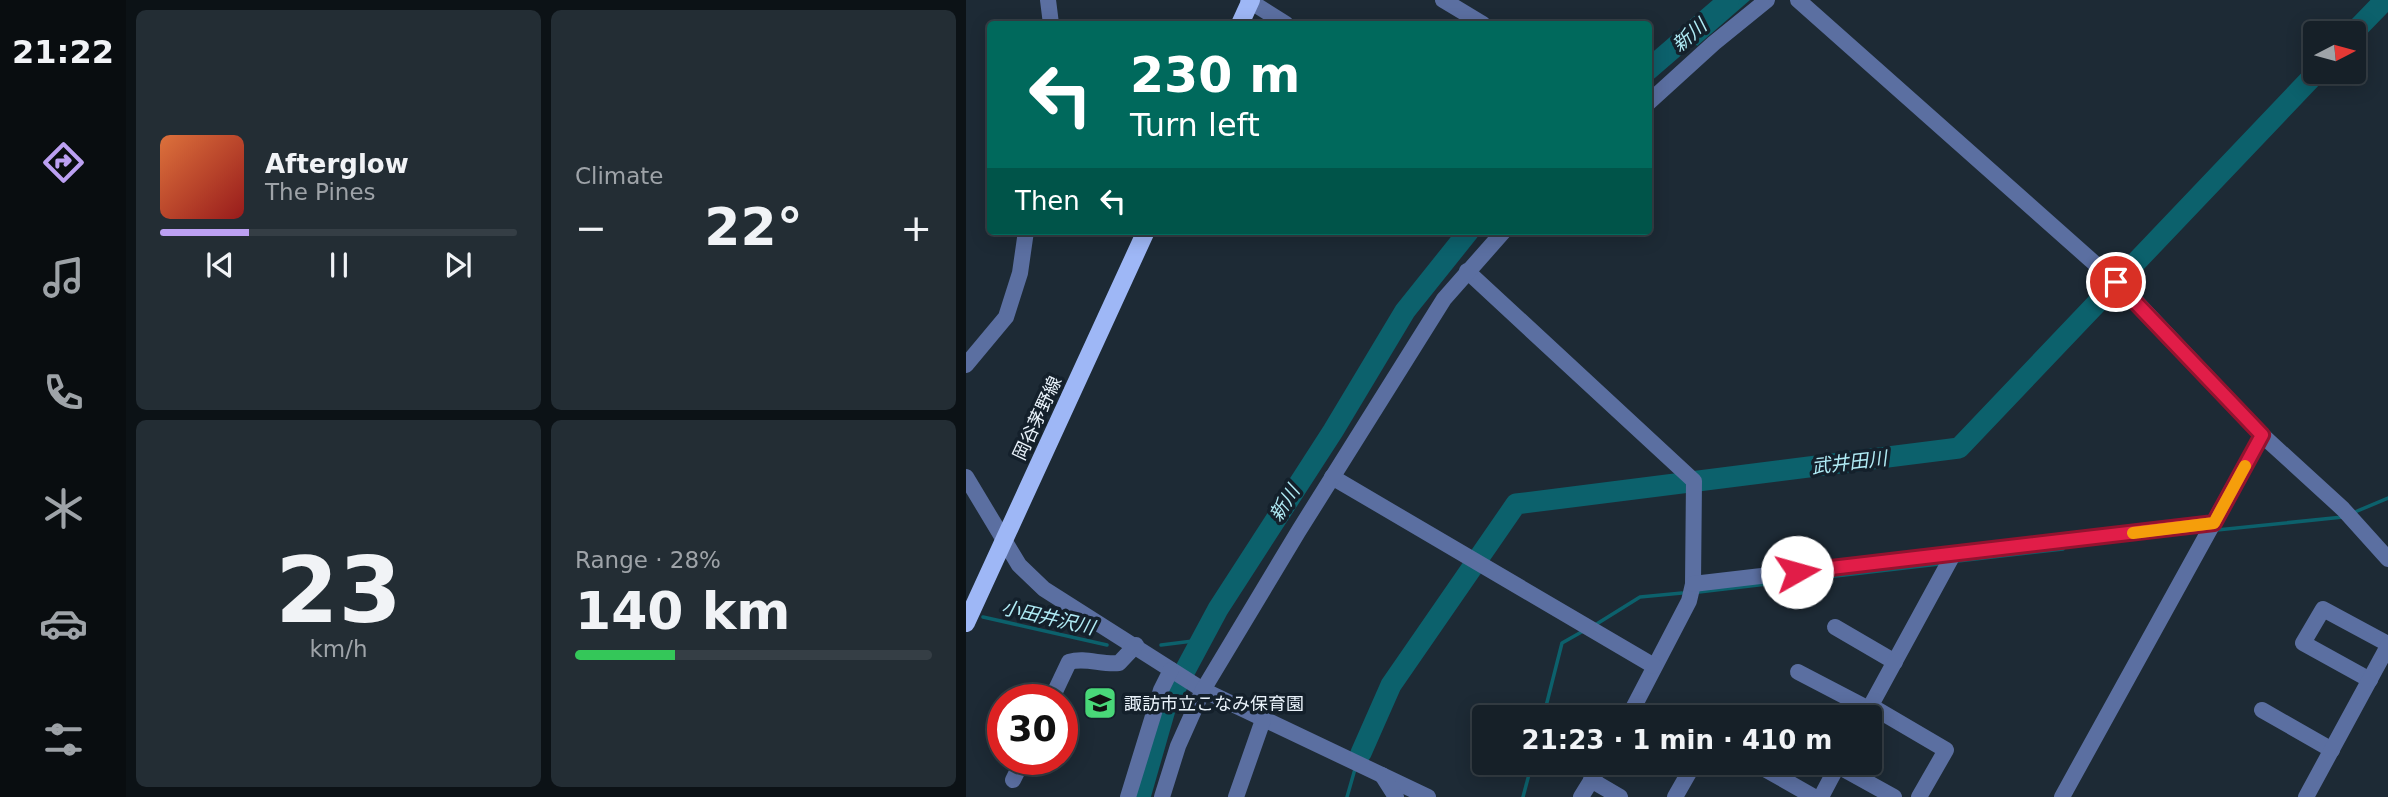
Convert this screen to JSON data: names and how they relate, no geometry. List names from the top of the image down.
{
  "streets": {
    "main road": ["岡谷茅野線"]
  },
  "water": ["新川", "武井田川", "小田井沢川"],
  "places": {
    "school or university": ["諏訪市立こなみ保育園"]
  },
  "north": "right",
  "page": {
    "tabs": "21:22",
    "tile": [
      "Climate",
      ["23", "km/h"],
      ["Range · 28%", "140 km"]
    ],
    "turn": ["230 m", "Turn left"],
    "song": ["Afterglow", "The Pines"],
    "then": "Then",
    "heat": ["−", "22°", "+"],
    "limit": "30",
    "trip": "21:23 · 1 min · 410 m"
  }
}
